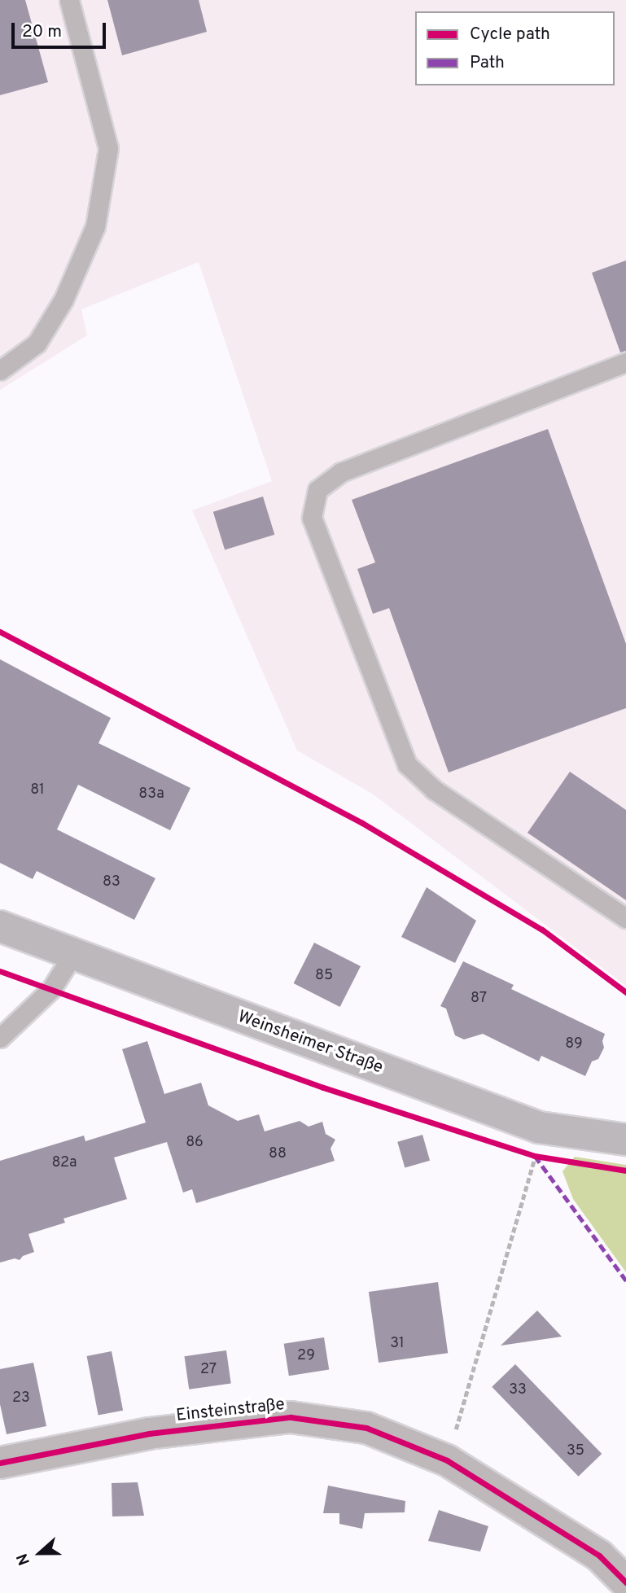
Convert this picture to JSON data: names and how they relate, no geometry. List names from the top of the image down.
{
  "streets": {
    "main road": ["Weinsheimer Straße"],
    "street": ["Einsteinstraße"]
  },
  "house_numbers": [
    "81",
    "83a",
    "83",
    "85",
    "87",
    "89",
    "86",
    "88",
    "82a",
    "31",
    "29",
    "27",
    "33",
    "23",
    "35"
  ],
  "legend": ["Cycle path", "Path"],
  "scale_bar": "20 m",
  "north": "left"
}
